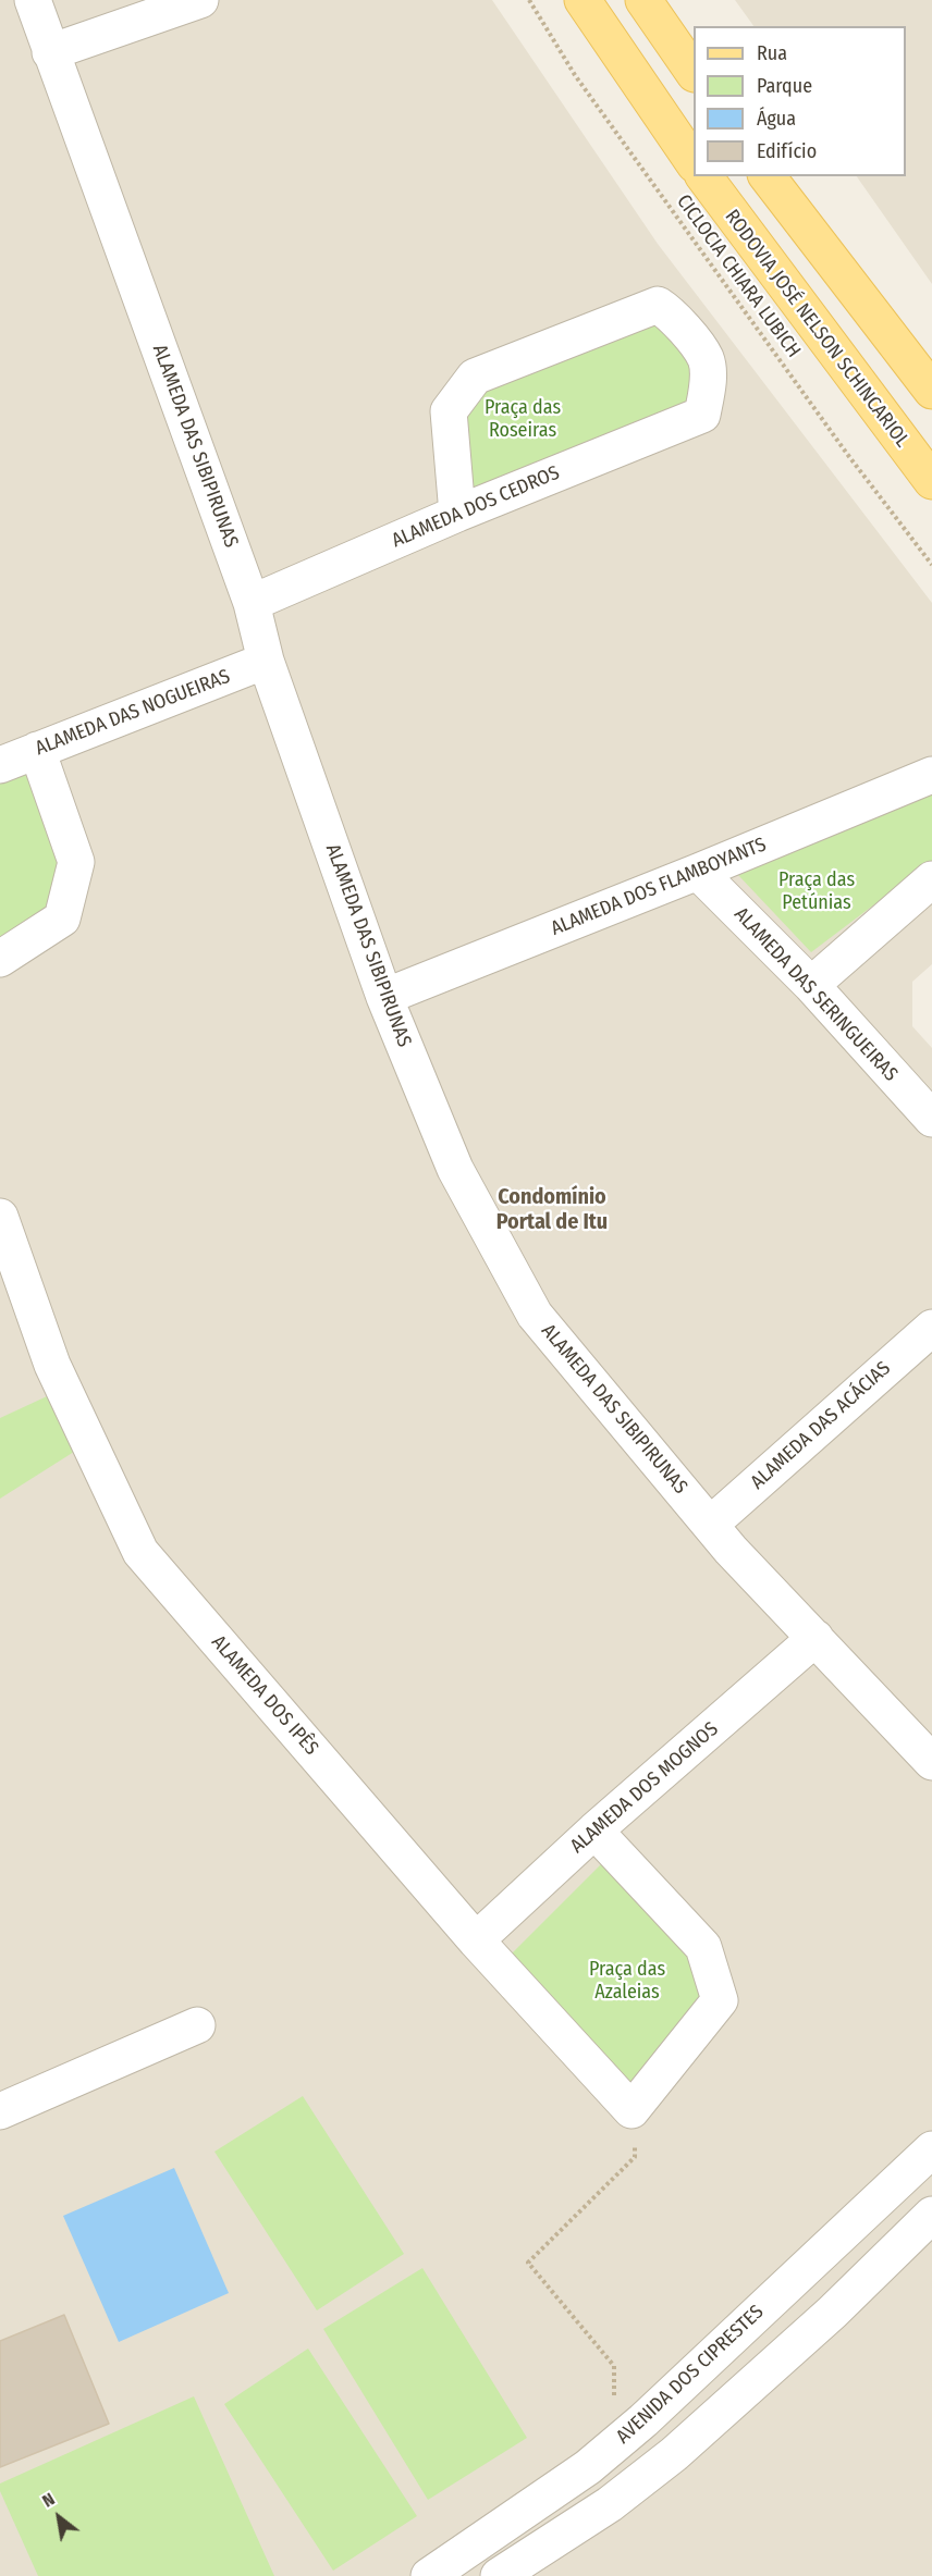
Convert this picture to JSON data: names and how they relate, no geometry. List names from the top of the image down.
{
  "streets": {
    "main road": ["RODOVIA JOSÉ NELSON SCHINCARIOL"],
    "street": [
      "ALAMEDA DAS SIBIPIRUNAS",
      "ALAMEDA DOS CEDROS",
      "ALAMEDA DAS NOGUEIRAS",
      "ALAMEDA DOS FLAMBOYANTS",
      "ALAMEDA DAS SERINGUEIRAS",
      "ALAMEDA DAS ACÁCIAS",
      "ALAMEDA DOS IPÊS",
      "ALAMEDA DOS MOGNOS",
      "AVENIDA DOS CIPRESTES"
    ],
    "path": ["CICLOCIA CHIARA LUBICH"]
  },
  "crossings": [
    ["ALAMEDA DAS SIBIPIRUNAS", "ALAMEDA DOS CEDROS"],
    ["ALAMEDA DAS SIBIPIRUNAS", "ALAMEDA DAS NOGUEIRAS"],
    ["ALAMEDA DAS SIBIPIRUNAS", "ALAMEDA DOS FLAMBOYANTS"],
    ["ALAMEDA DAS SIBIPIRUNAS", "ALAMEDA DAS ACÁCIAS"],
    ["ALAMEDA DAS SIBIPIRUNAS", "ALAMEDA DOS MOGNOS"],
    ["ALAMEDA DOS FLAMBOYANTS", "ALAMEDA DAS SERINGUEIRAS"],
    ["ALAMEDA DOS IPÊS", "ALAMEDA DOS MOGNOS"]
  ],
  "districts": ["Condomínio Portal de Itu"],
  "parks": ["Praça das Roseiras", "Praça das Petúnias", "Praça das Azaleias"],
  "legend": [
    "Rua",
    "Parque",
    "Água",
    "Edifício"
  ],
  "north": "top left"
}
